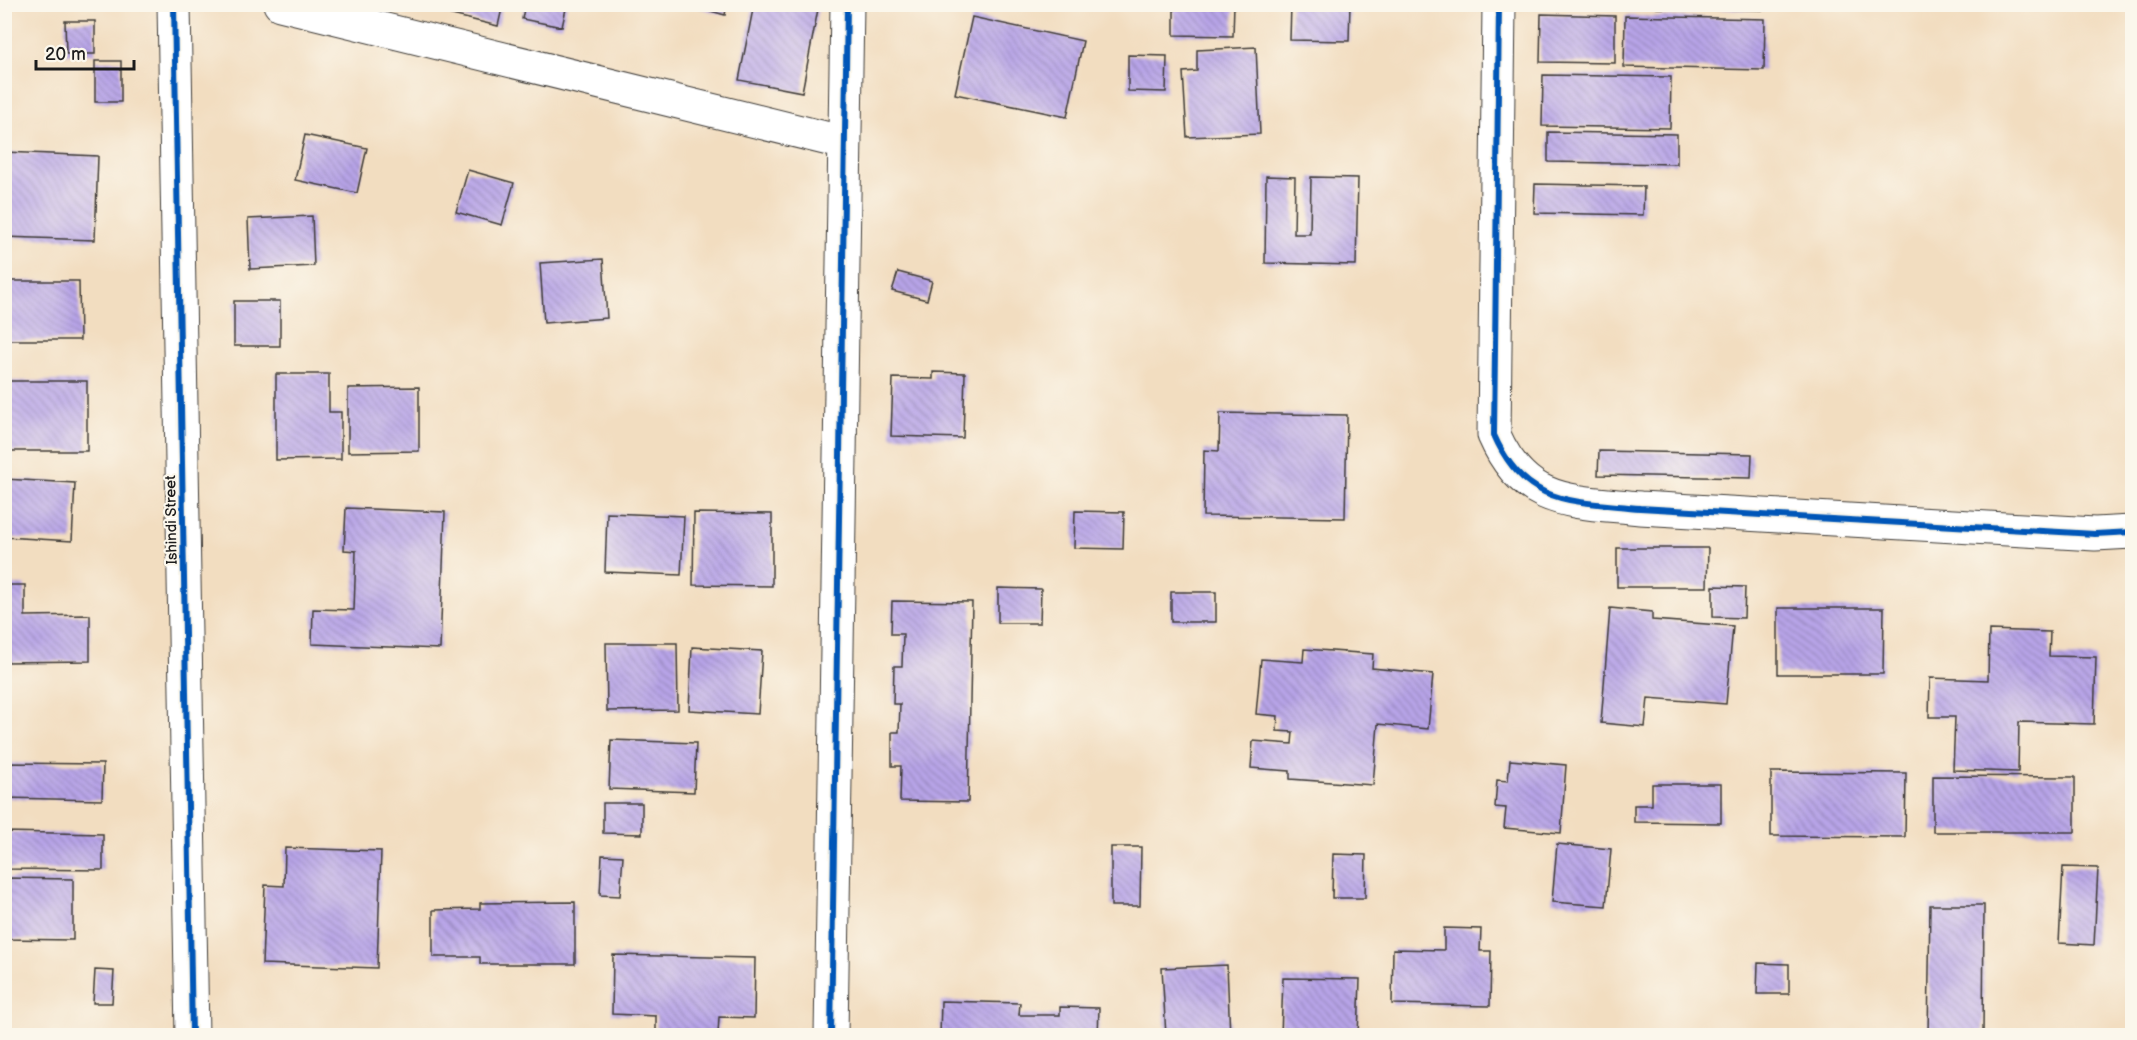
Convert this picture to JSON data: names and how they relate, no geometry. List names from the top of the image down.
{
  "streets": {
    "street": ["Ishindi Street"]
  },
  "scale_bar": "20 m"
}
